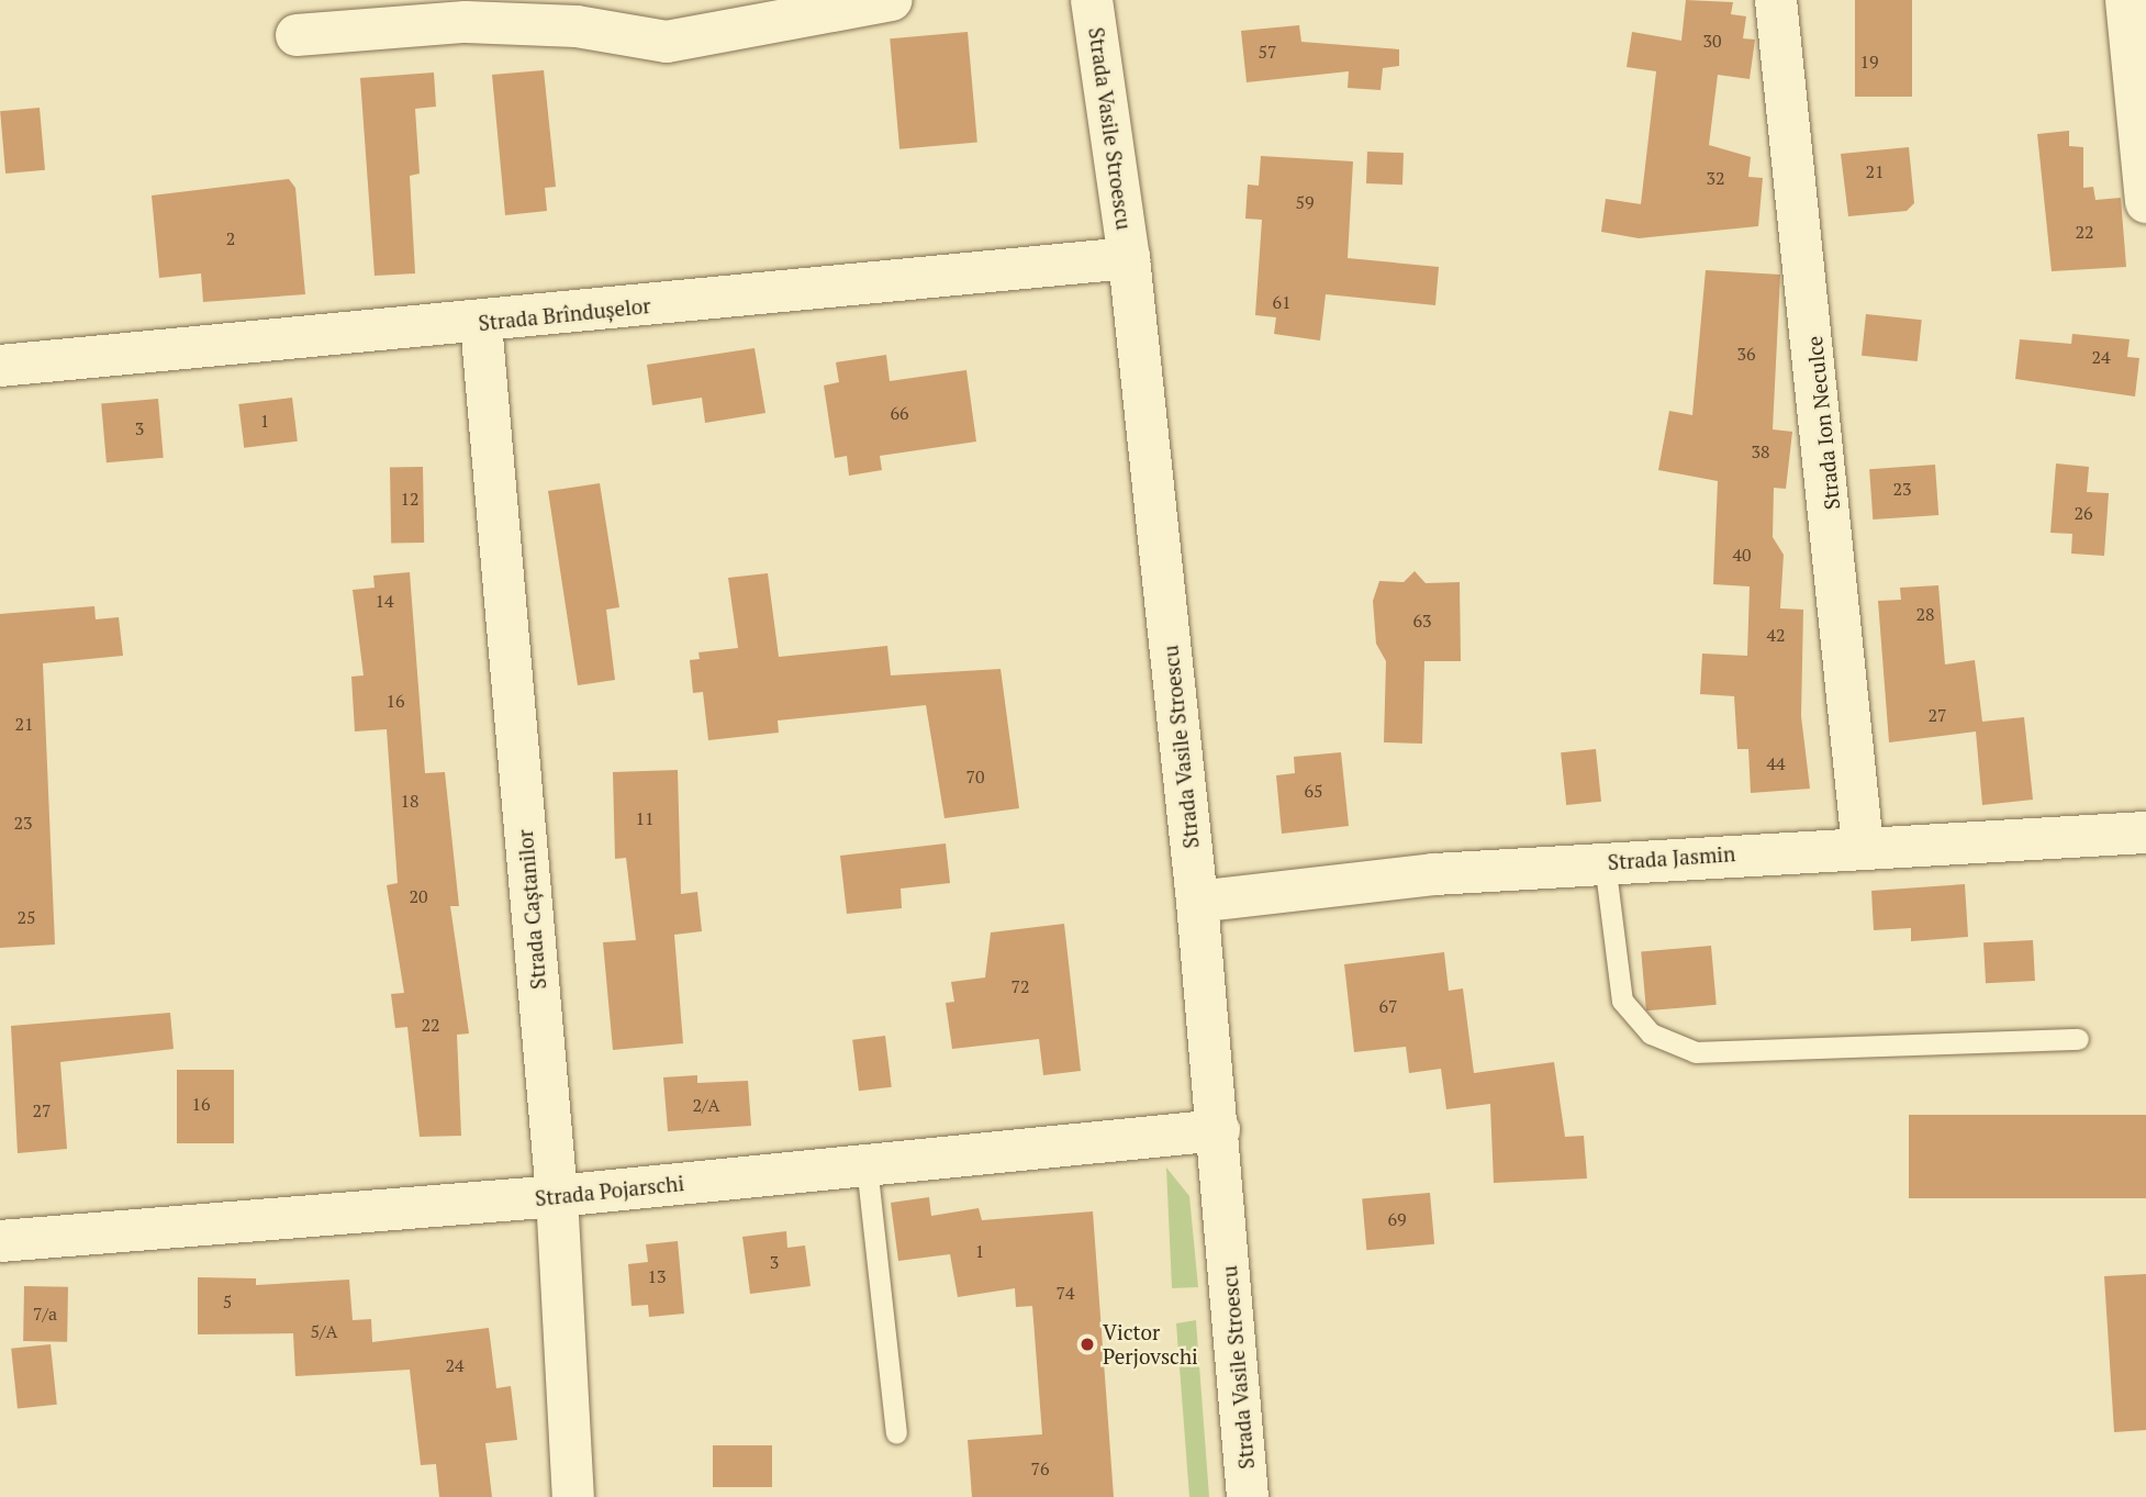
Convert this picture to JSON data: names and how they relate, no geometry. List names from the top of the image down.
{
  "streets": {
    "street": [
      "Strada Vasile Stroescu",
      "Strada Brîndușelor",
      "Strada Ion Neculce",
      "Strada Jasmin",
      "Strada Caștanilor",
      "Strada Pojarschi"
    ]
  },
  "crossings": [
    ["Strada Vasile Stroescu", "Strada Brîndușelor"],
    ["Strada Vasile Stroescu", "Strada Jasmin"],
    ["Strada Vasile Stroescu", "Strada Pojarschi"],
    ["Strada Brîndușelor", "Strada Caștanilor"],
    ["Strada Ion Neculce", "Strada Jasmin"],
    ["Strada Caștanilor", "Strada Pojarschi"]
  ],
  "places": ["Victor Perjovschi"],
  "house_numbers": [
    "30",
    "57",
    "19",
    "21",
    "32",
    "59",
    "22",
    "2",
    "61",
    "36",
    "24",
    "66",
    "1",
    "3",
    "38",
    "23",
    "12",
    "26",
    "40",
    "14",
    "28",
    "63",
    "42",
    "16",
    "27",
    "21",
    "44",
    "70",
    "65",
    "18",
    "11",
    "23",
    "20",
    "25",
    "72",
    "67",
    "22",
    "16",
    "2/A",
    "27",
    "69",
    "1",
    "3",
    "13",
    "74",
    "5",
    "7/a",
    "5/A",
    "24",
    "76"
  ]
}
